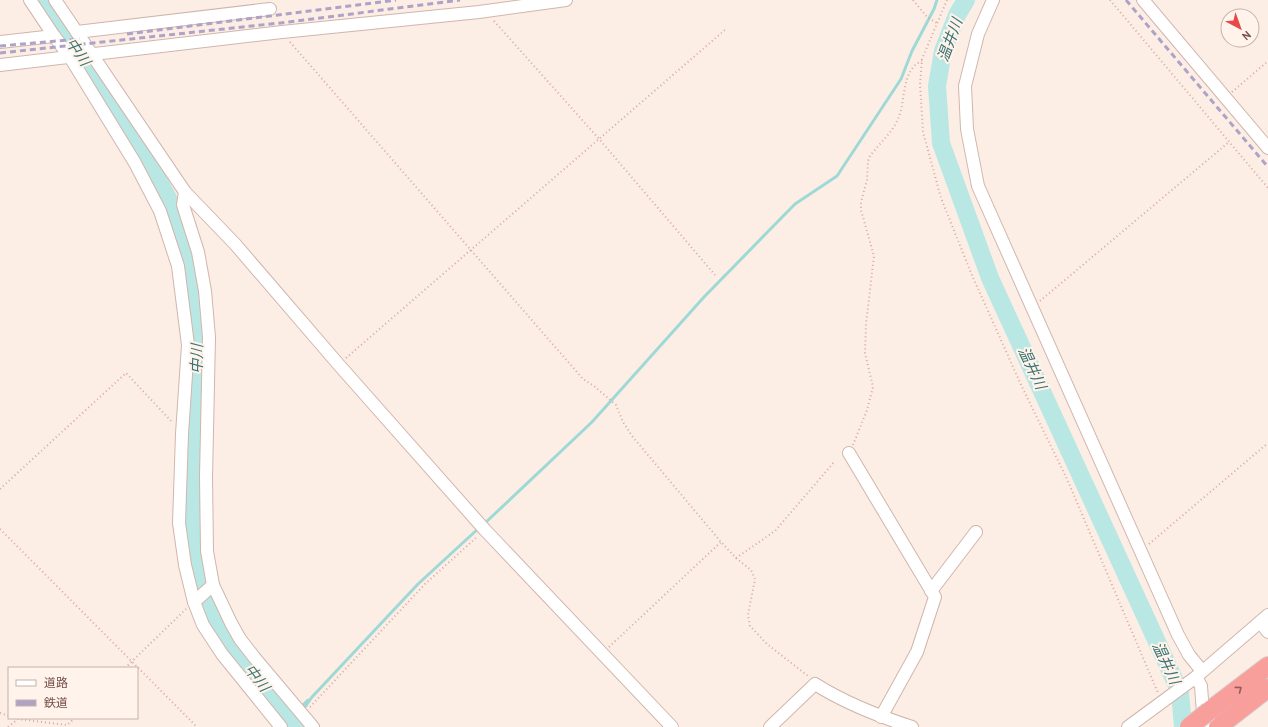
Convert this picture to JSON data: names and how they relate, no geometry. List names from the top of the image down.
{
  "water": ["温井川", "中川"],
  "legend": ["道路", "鉄道"],
  "north": "bottom right"
}
